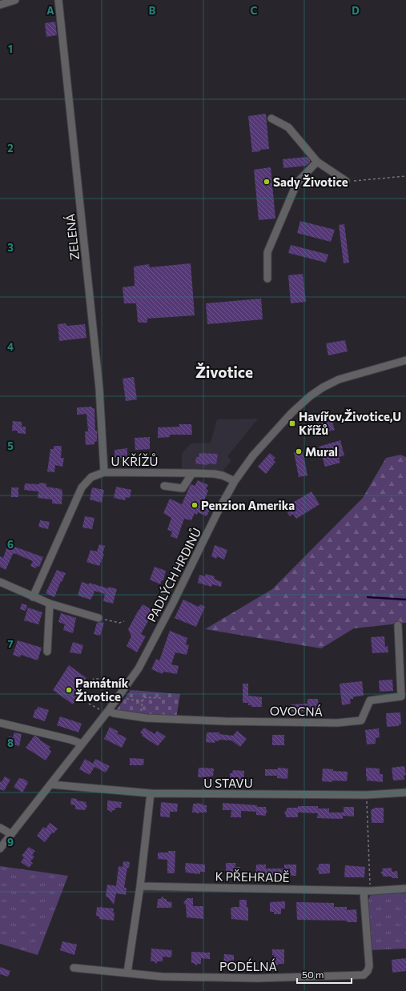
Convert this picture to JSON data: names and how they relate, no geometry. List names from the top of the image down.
{
  "streets": {
    "street": [
      "ZELENÁ",
      "U KŘÍŽŮ",
      "PADLÝCH HRDINŮ",
      "OVOCNÁ",
      "U STAVU",
      "K PŘEHRADĚ",
      "PODÉLNÁ"
    ]
  },
  "crossings": [
    ["ZELENÁ", "U KŘÍŽŮ"],
    ["U KŘÍŽŮ", "PADLÝCH HRDINŮ"],
    ["PADLÝCH HRDINŮ", "OVOCNÁ"],
    ["PADLÝCH HRDINŮ", "U STAVU"],
    ["K PŘEHRADĚ", "PODÉLNÁ"]
  ],
  "districts": ["Životice"],
  "places": {
    "other": [
      "Sady Životice",
      "Mural",
      "Penzion Amerika",
      "Památník Životice"
    ],
    "transit": ["Havířov,Životice,U Křížů"]
  },
  "scale_bar": "50 m",
  "grid": {
    "columns": [
      "A",
      "B",
      "C",
      "D"
    ],
    "rows": [
      "1",
      "2",
      "3",
      "4",
      "5",
      "6",
      "7",
      "8",
      "9"
    ]
  }
}
